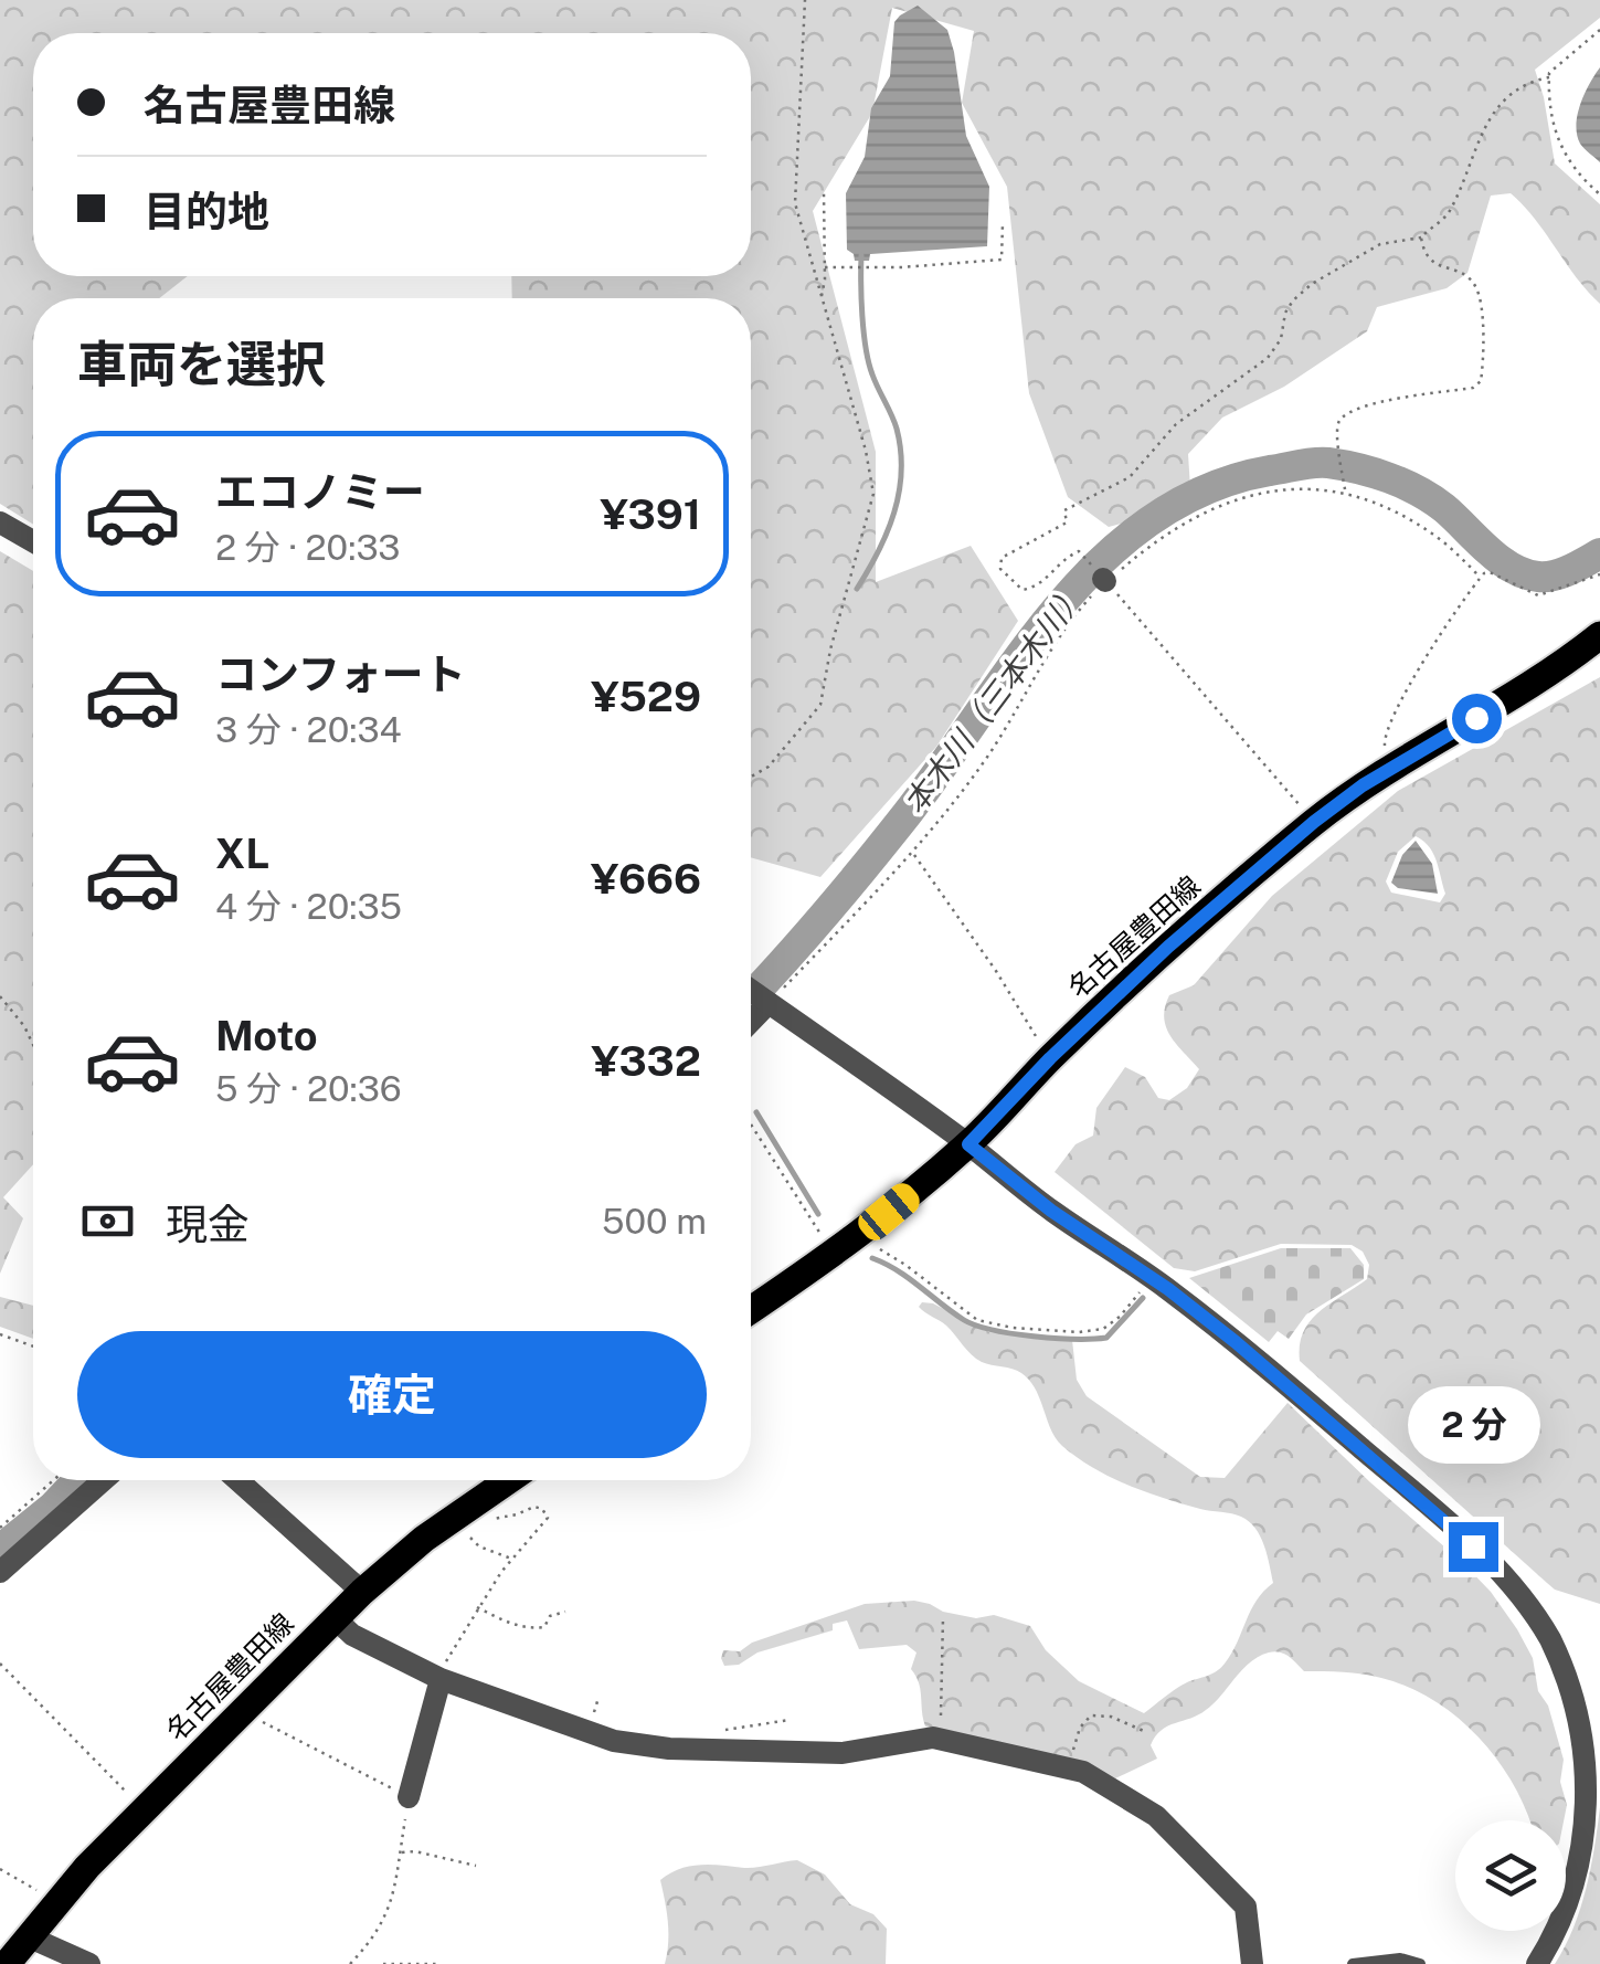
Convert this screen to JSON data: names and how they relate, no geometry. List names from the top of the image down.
{
  "streets": {
    "main road": ["名古屋豊田線"]
  },
  "water": ["本木川（三本木川）"],
  "page": {
    "banner": ["名古屋豊田線", "目的地"],
    "heading": "車両を選択",
    "list": [
      {
        "name": "エコノミー",
        "note": "2 分 · 20:33",
        "value": "¥391"
      },
      {
        "name": "コンフォート",
        "note": "3 分 · 20:34",
        "value": "¥529"
      },
      {
        "name": "XL",
        "note": "4 分 · 20:35",
        "value": "¥666"
      },
      {
        "name": "Moto",
        "note": "5 分 · 20:36",
        "value": "¥332"
      }
    ],
    "pay": ["現金", "500 m"],
    "buttons": "確定",
    "bubble": "2 分"
  }
}
